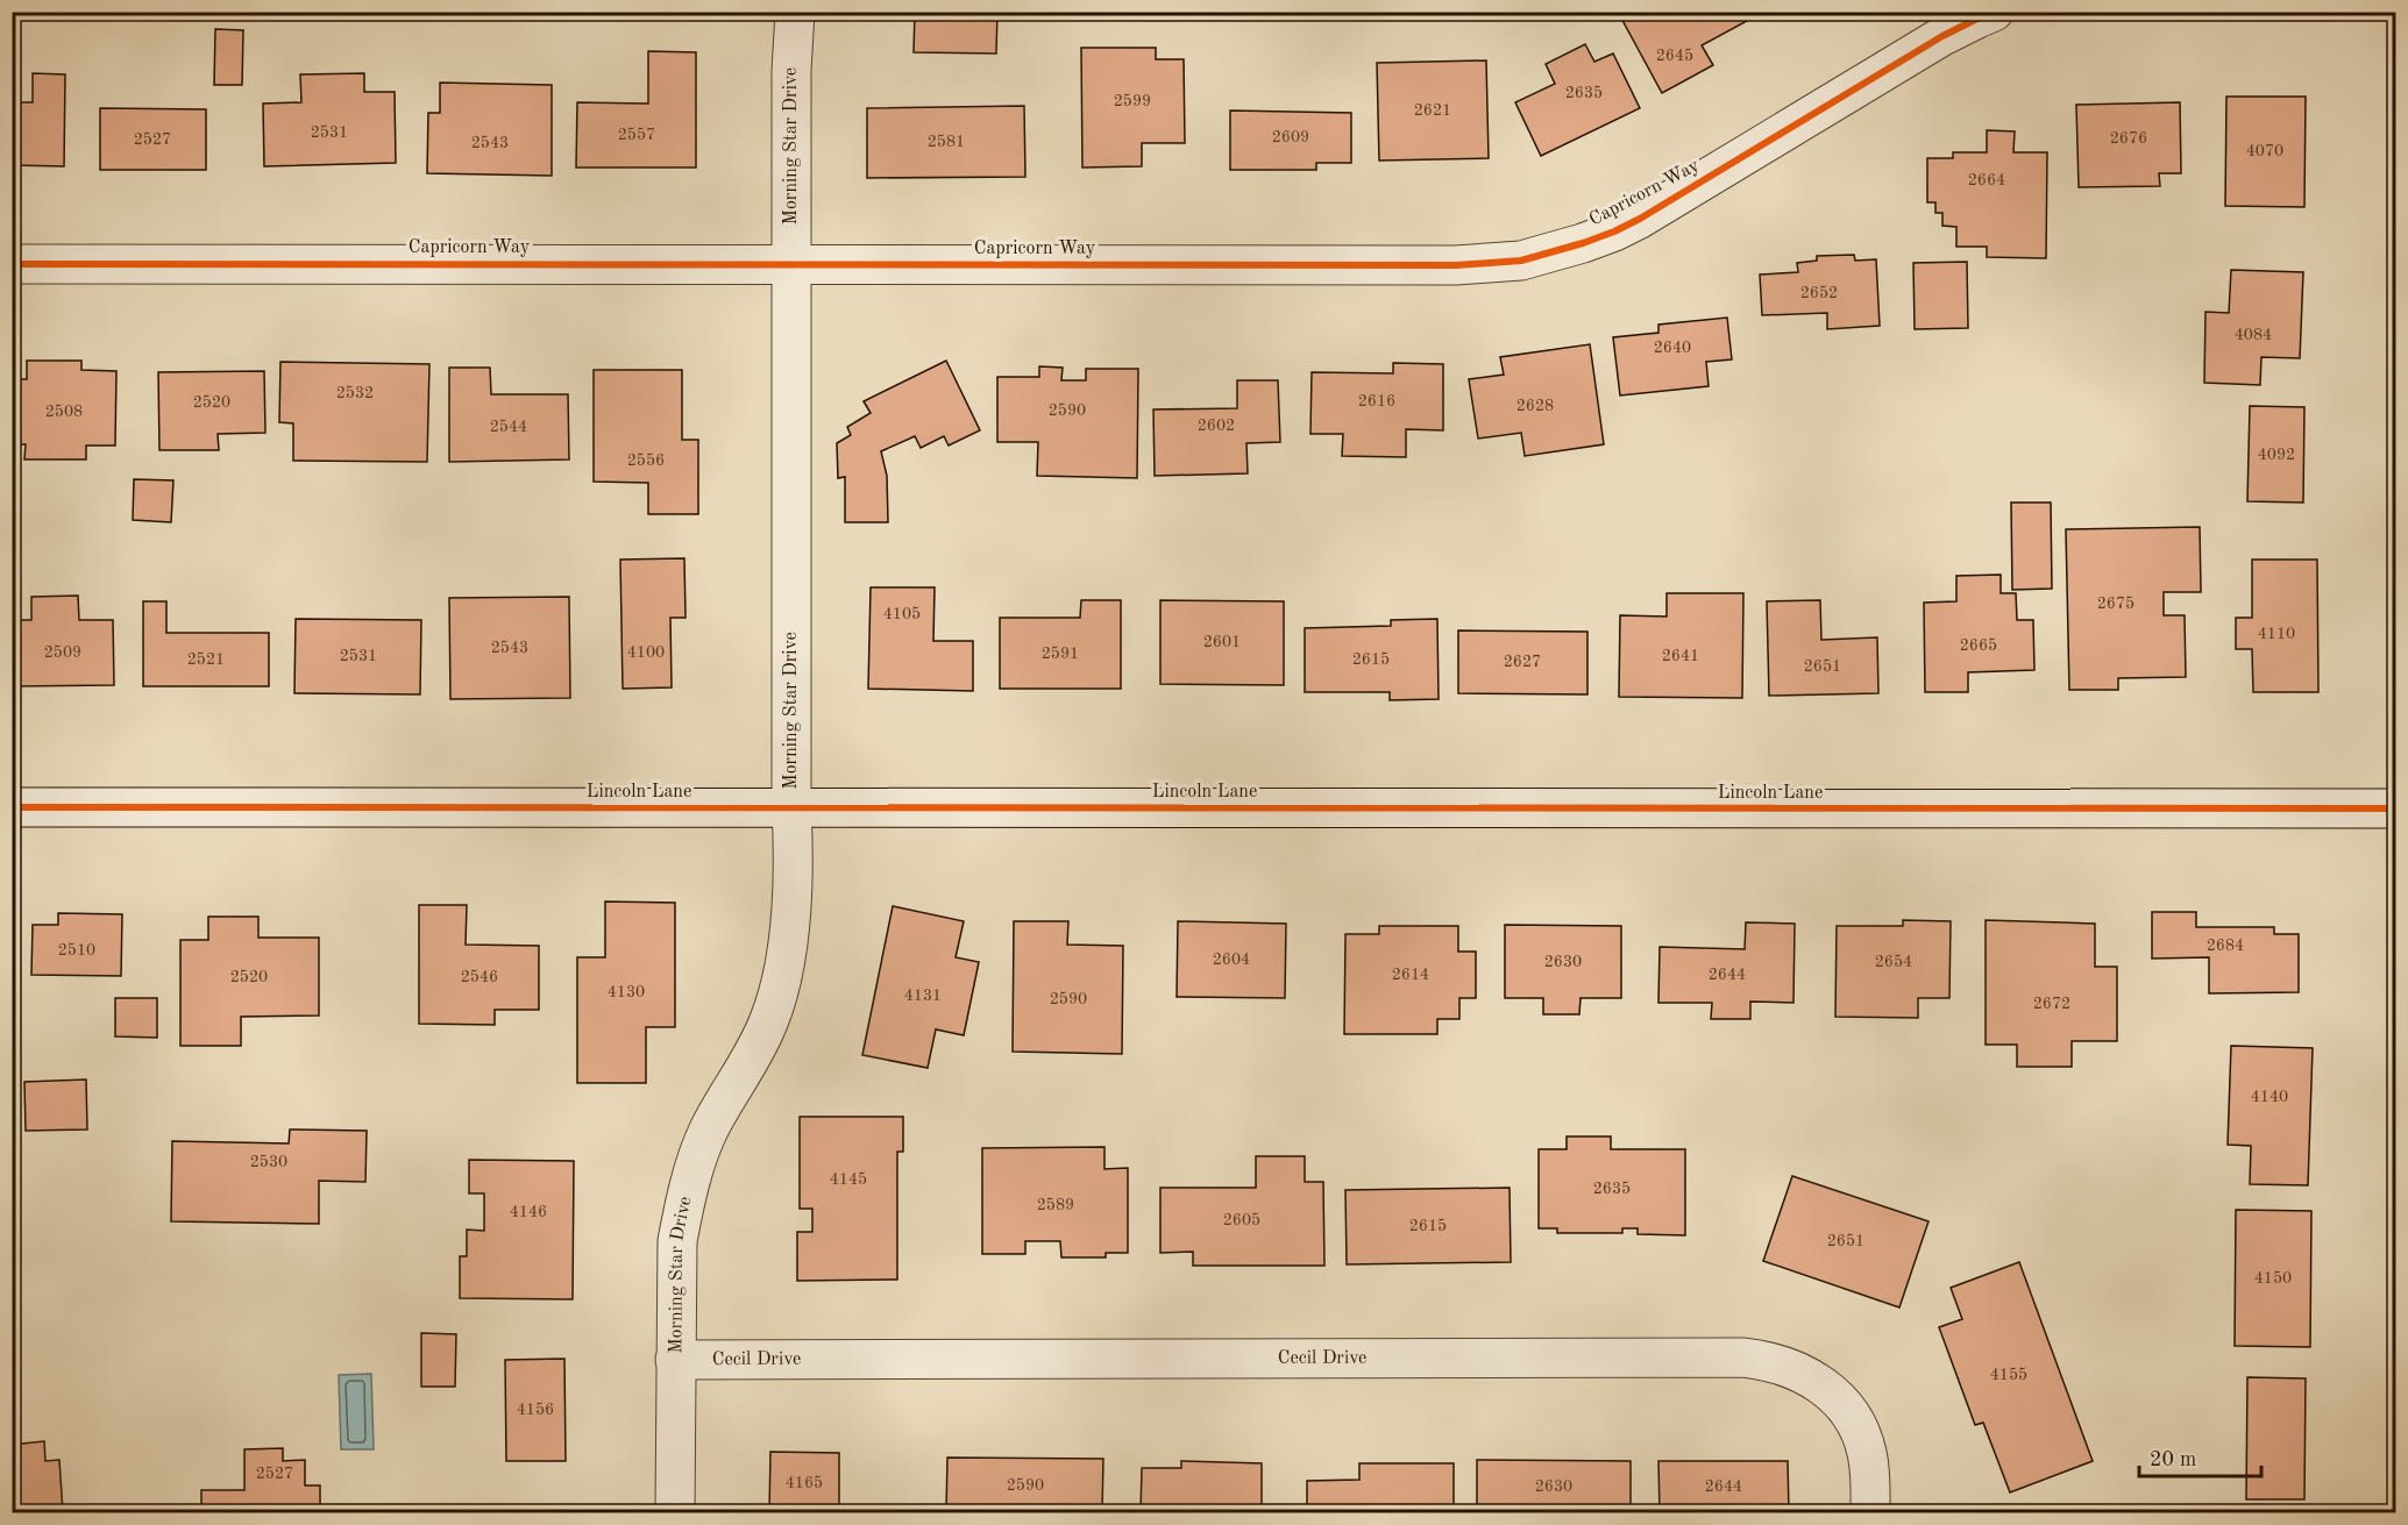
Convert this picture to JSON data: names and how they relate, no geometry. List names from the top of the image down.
{
  "streets": {
    "street": [
      "Morning Star Drive",
      "Capricorn Way",
      "Lincoln Lane",
      "Cecil Drive"
    ]
  },
  "crossings": [
    ["Morning Star Drive", "Capricorn Way"],
    ["Morning Star Drive", "Lincoln Lane"],
    ["Morning Star Drive", "Cecil Drive"]
  ],
  "house_numbers": [
    "2645",
    "2635",
    "2599",
    "2621",
    "2531",
    "2557",
    "2609",
    "2676",
    "2527",
    "2581",
    "2543",
    "4070",
    "2664",
    "2652",
    "4084",
    "2640",
    "2532",
    "2616",
    "2520",
    "2628",
    "2590",
    "2508",
    "2602",
    "2544",
    "4092",
    "2556",
    "2675",
    "4105",
    "4110",
    "2601",
    "2665",
    "2543",
    "2509",
    "4100",
    "2591",
    "2531",
    "2641",
    "2521",
    "2615",
    "2627",
    "2651",
    "2684",
    "2510",
    "2604",
    "2630",
    "2654",
    "2614",
    "2644",
    "2520",
    "2546",
    "4130",
    "4131",
    "2590",
    "2672",
    "4140",
    "2530",
    "4145",
    "2635",
    "2589",
    "4146",
    "2605",
    "2615",
    "2651",
    "4150",
    "4155",
    "4156",
    "2527",
    "4165",
    "2590",
    "2630",
    "2644"
  ],
  "scale_bar": "20 m"
}
